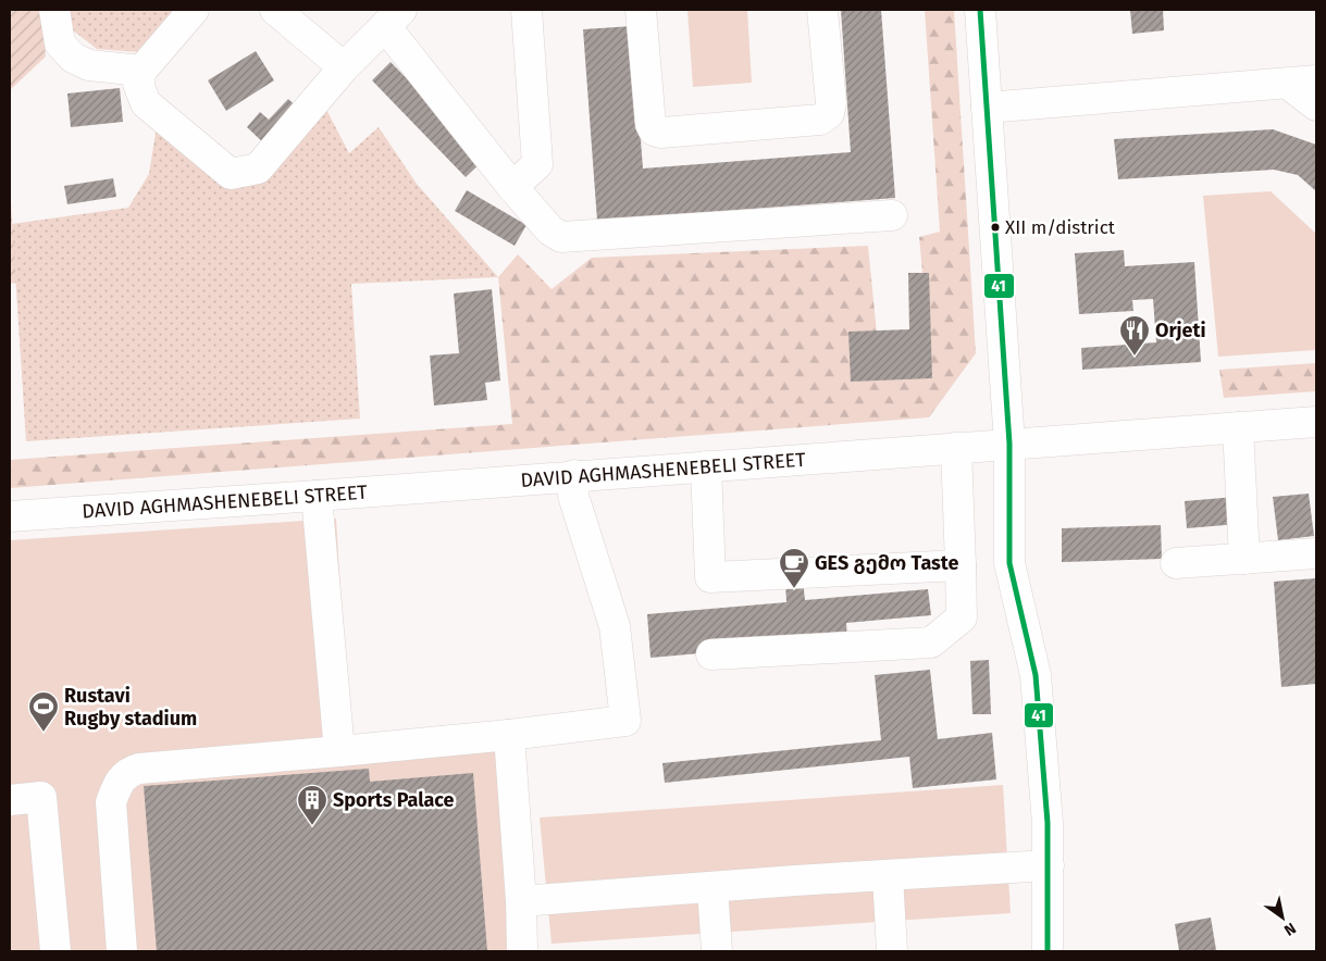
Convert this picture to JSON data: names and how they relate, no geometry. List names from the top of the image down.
{
  "streets": {
    "main road": ["DAVID AGHMASHENEBELI STREET"]
  },
  "places": {
    "other": ["XII m/district"],
    "restaurant": ["Orjeti"],
    "cafe": ["GES გემო Taste"],
    "sports": ["Rustavi Rugby stadium"],
    "building": ["Sports Palace"]
  },
  "lines": ["transit line 41"],
  "north": "bottom right"
}
